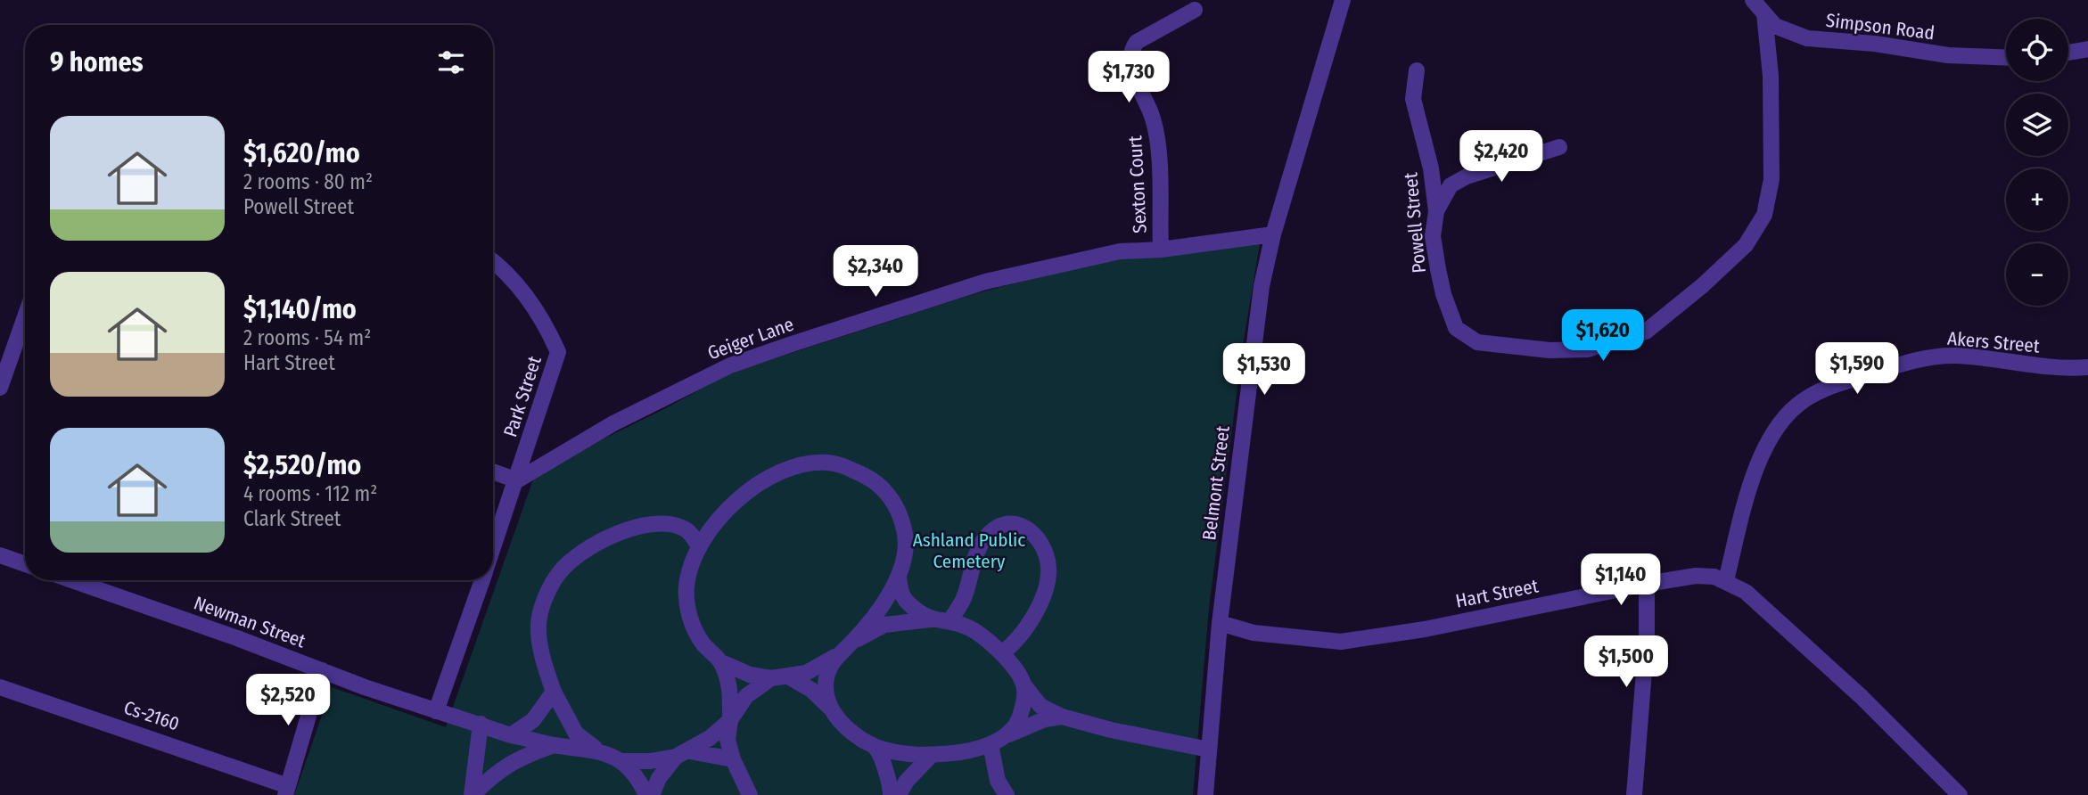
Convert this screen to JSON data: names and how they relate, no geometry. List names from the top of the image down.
{
  "streets": {
    "street": [
      "Simpson Road",
      "Sexton Court",
      "Powell Street",
      "Geiger Lane",
      "Akers Street",
      "Park Street",
      "Belmont Street",
      "Hart Street",
      "Newman Street",
      "Cs-2160"
    ]
  },
  "crossings": [
    ["Simpson Road", "Powell Street"],
    ["Sexton Court", "Geiger Lane"],
    ["Geiger Lane", "Park Street"],
    ["Geiger Lane", "Belmont Street"],
    ["Akers Street", "Hart Street"],
    ["Park Street", "Newman Street"],
    ["Belmont Street", "Hart Street"]
  ],
  "parks": ["Ashland Public Cemetery"],
  "page": {
    "map_buttons": ["+", "−"],
    "heading": "9 homes",
    "price": [
      "$1,730",
      "$2,420",
      "$2,340",
      "$1,620",
      "$1,590",
      "$1,530",
      "$1,140",
      "$1,500",
      "$2,520"
    ],
    "list": [
      {
        "name": "$1,620/mo",
        "note": "2 rooms · 80 m² · Powell Street"
      },
      {
        "name": "$1,140/mo",
        "note": "2 rooms · 54 m² · Hart Street"
      },
      {
        "name": "$2,520/mo",
        "note": "4 rooms · 112 m² · Clark Street"
      }
    ]
  }
}
